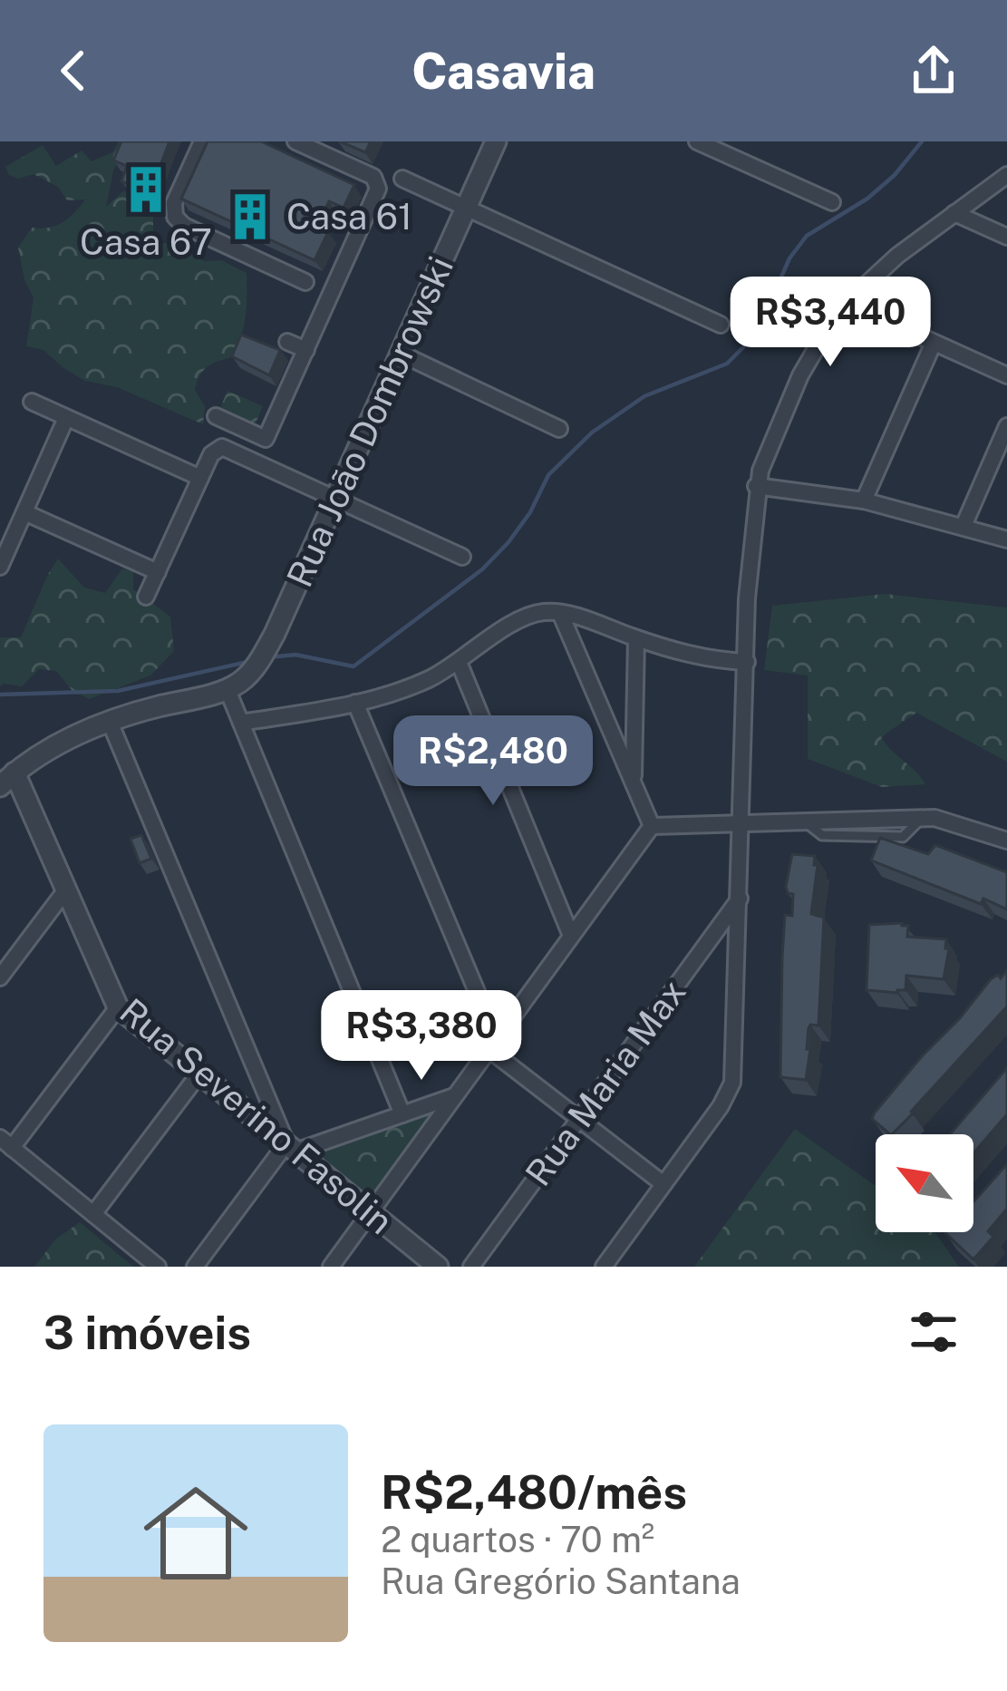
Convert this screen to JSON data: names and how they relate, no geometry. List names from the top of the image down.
{
  "streets": {
    "street": ["Rua João Dombrowski", "Rua Maria Max", "Rua Severino Fasolin"]
  },
  "places": {
    "building": ["Casa 67", "Casa 61"]
  },
  "north": "top left",
  "page": {
    "header": "Casavia",
    "price": ["R$3,440", "R$2,480", "R$3,380"],
    "heading": "3 imóveis",
    "list": [
      {
        "name": "R$2,480/mês",
        "note": "2 quartos · 70 m² · Rua Gregório Santana"
      }
    ]
  }
}
